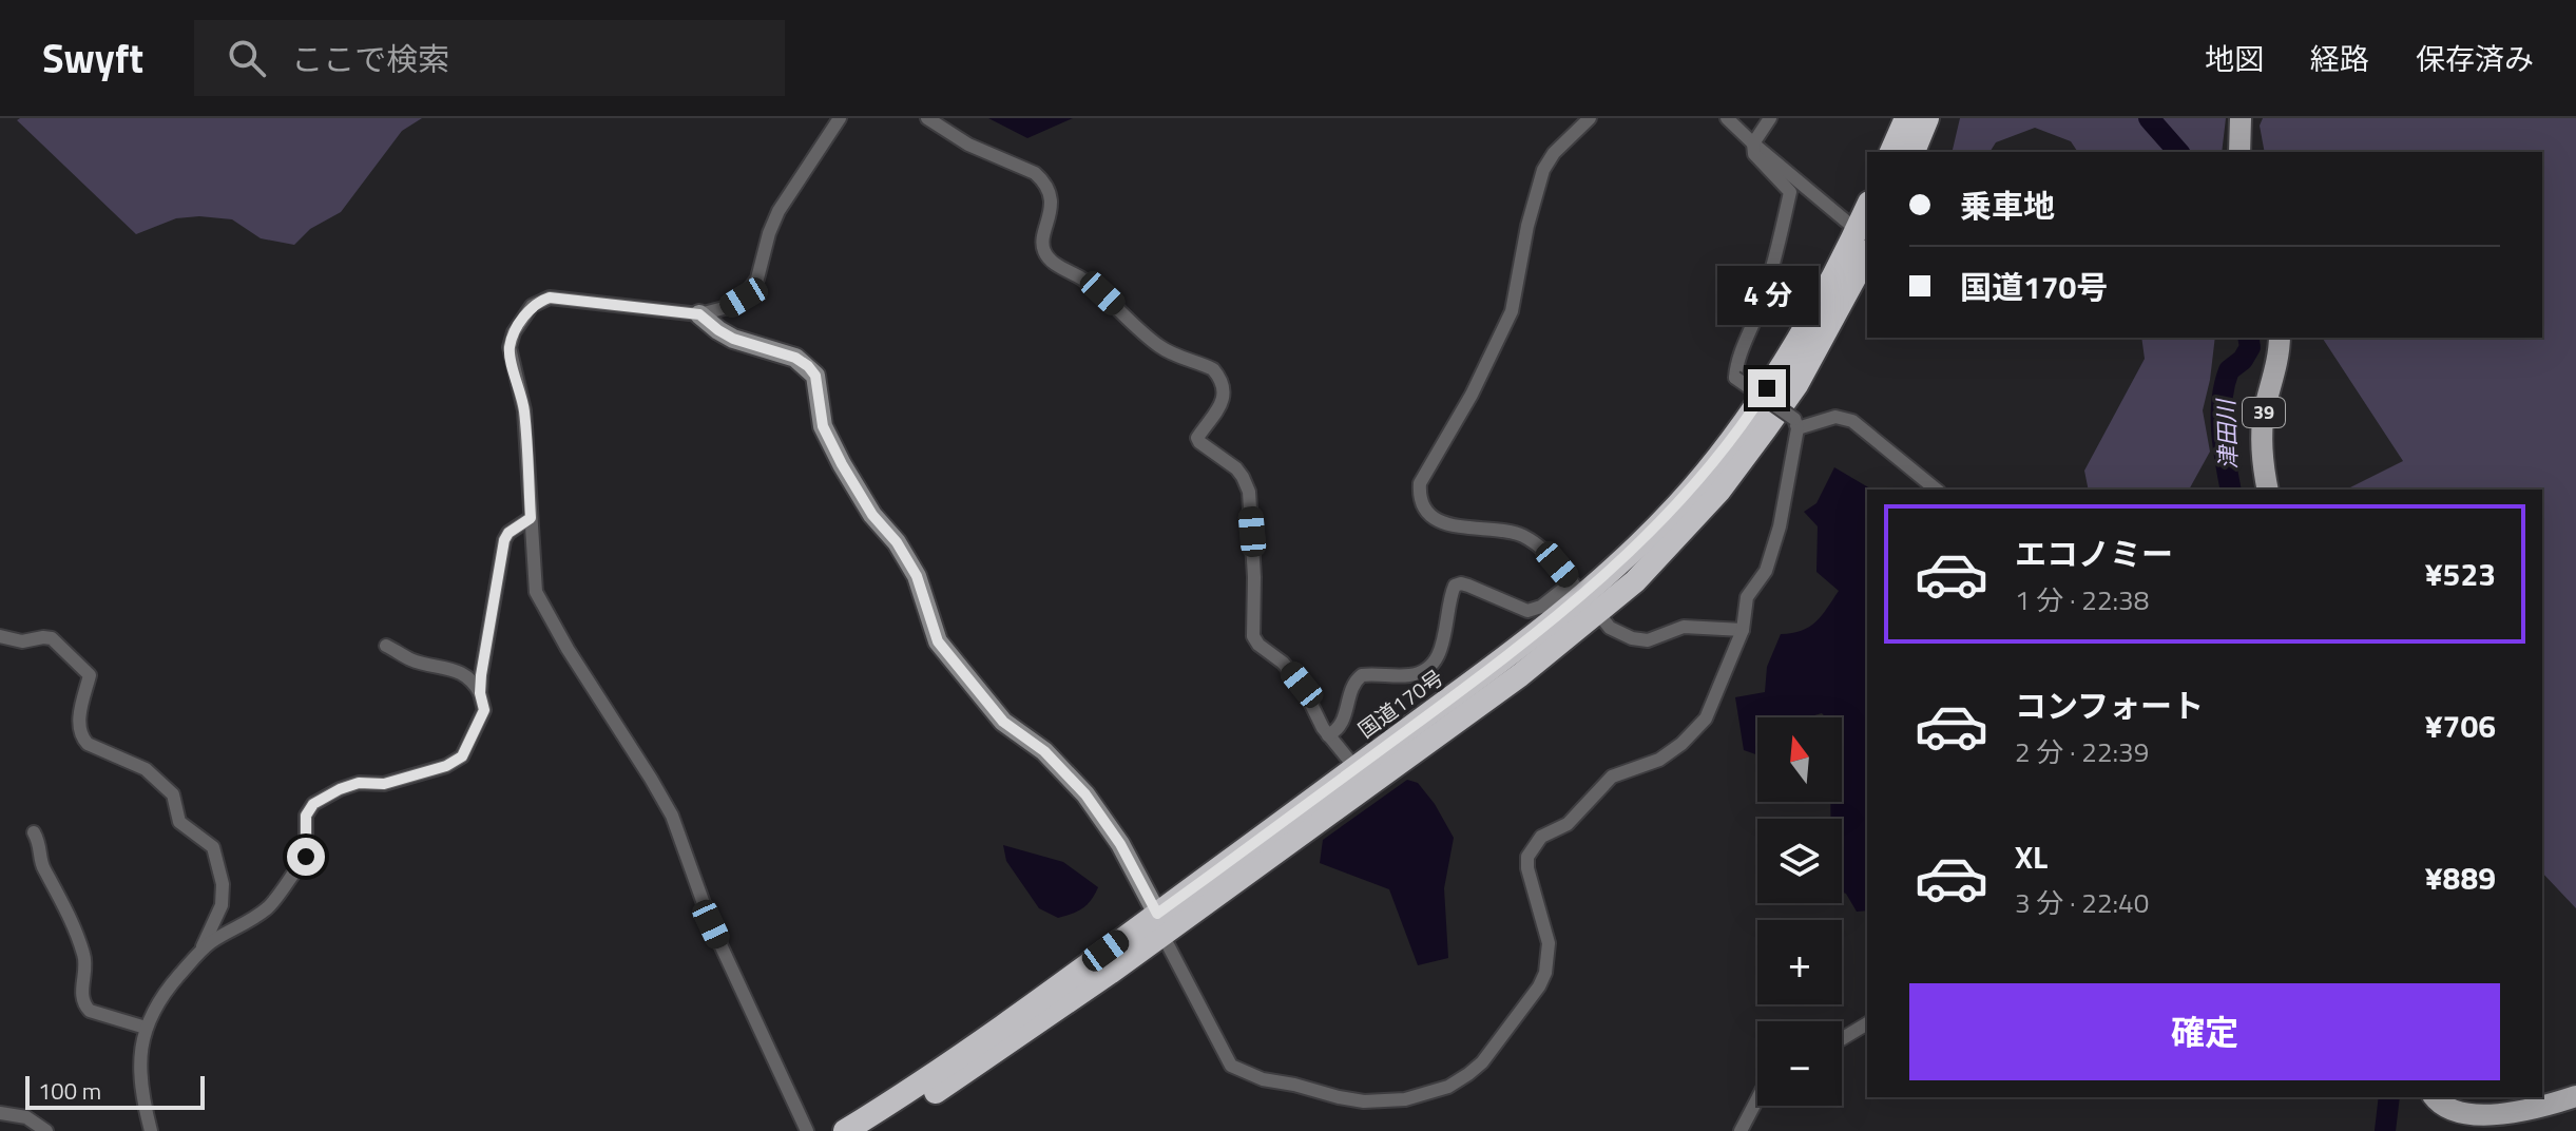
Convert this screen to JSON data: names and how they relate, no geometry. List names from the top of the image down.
{
  "streets": {
    "highway": ["国道170号"],
    "main road": ["39"]
  },
  "water": ["津田川"],
  "scale_bar": "100 m",
  "north": "top",
  "page": {
    "header": "Swyft",
    "search": "ここで検索",
    "nav": ["地図", "経路", "保存済み"],
    "banner": ["乗車地", "国道170号"],
    "bubble": "4 分",
    "list": [
      {
        "name": "エコノミー",
        "note": "1 分 · 22:38",
        "value": "¥523"
      },
      {
        "name": "コンフォート",
        "note": "2 分 · 22:39",
        "value": "¥706"
      },
      {
        "name": "XL",
        "note": "3 分 · 22:40",
        "value": "¥889"
      }
    ],
    "map_buttons": ["+", "−"],
    "buttons": "確定",
    "scale": "100 m"
  }
}
